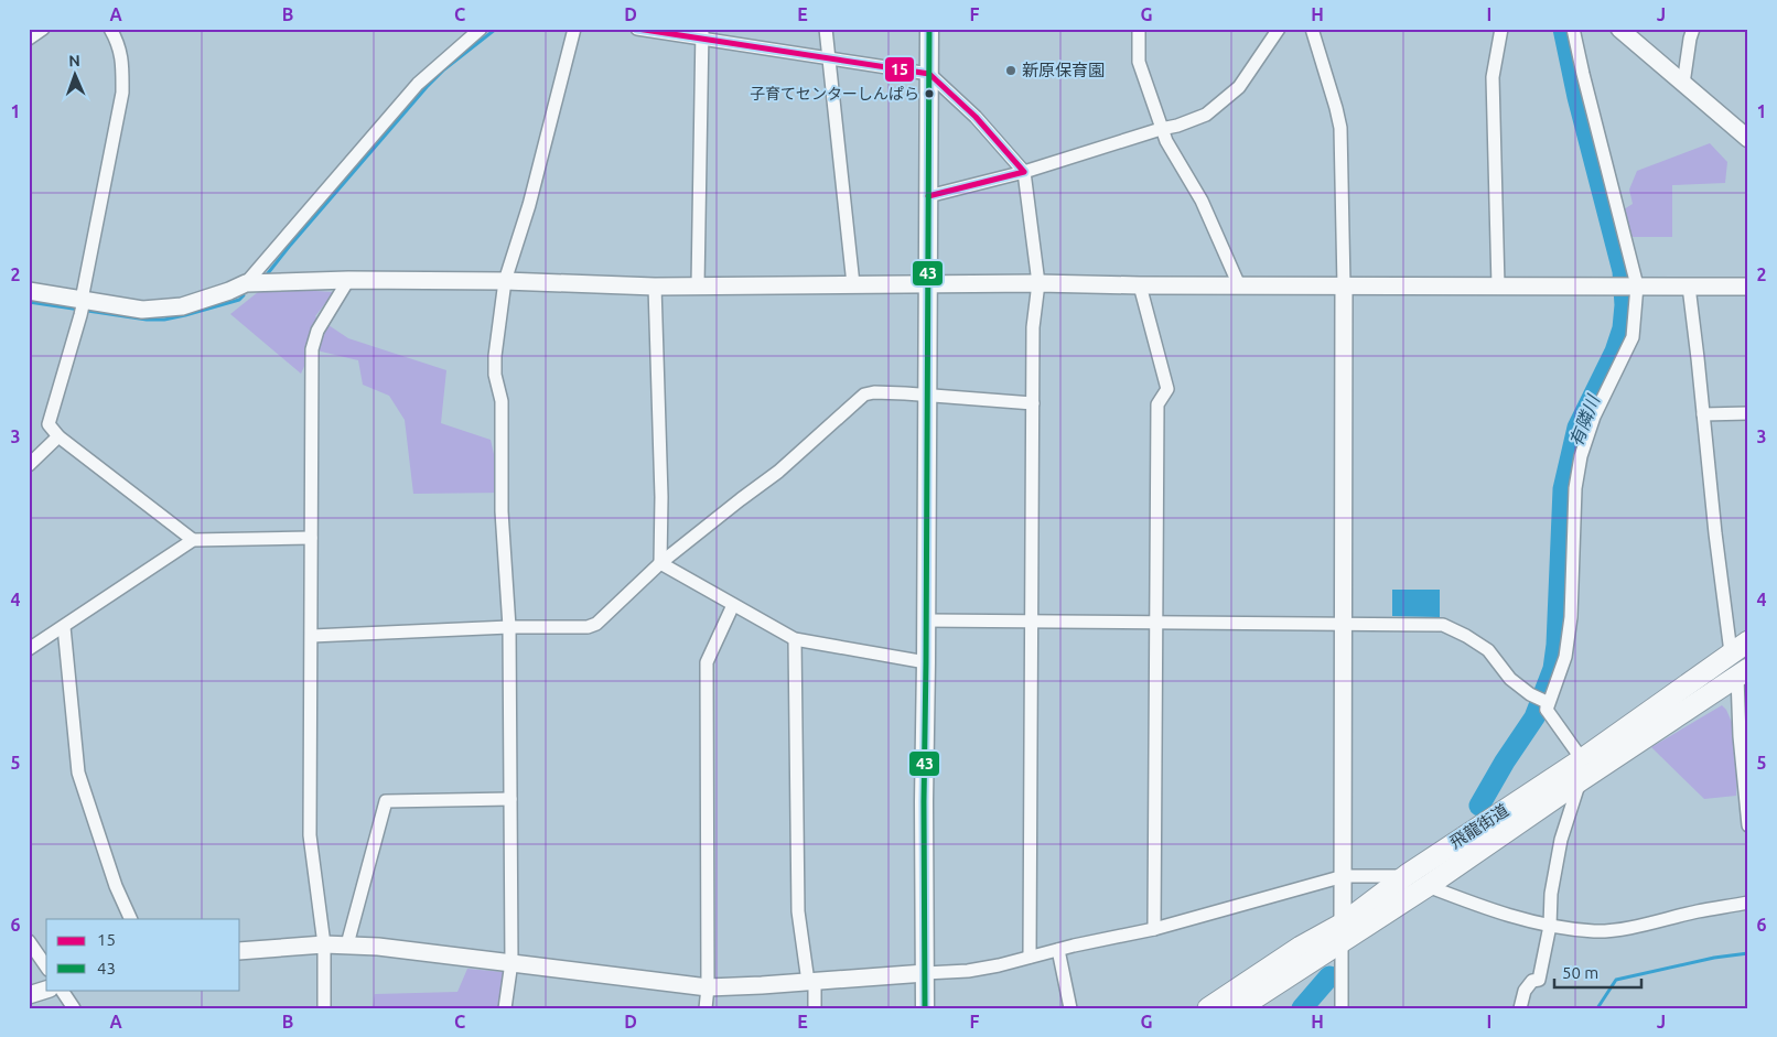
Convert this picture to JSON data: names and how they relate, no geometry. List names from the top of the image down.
{
  "streets": {
    "highway": ["飛龍街道"]
  },
  "water": ["有隣川"],
  "places": ["新原保育園", "子育てセンターしんぱら"],
  "lines": ["transit line 15", "transit line 43"],
  "legend": ["15", "43"],
  "scale_bar": "50 m",
  "north": "top",
  "grid": {
    "columns": [
      "A",
      "B",
      "C",
      "D",
      "E",
      "F",
      "G",
      "H",
      "I",
      "J"
    ],
    "rows": [
      "1",
      "2",
      "3",
      "4",
      "5",
      "6"
    ]
  }
}
